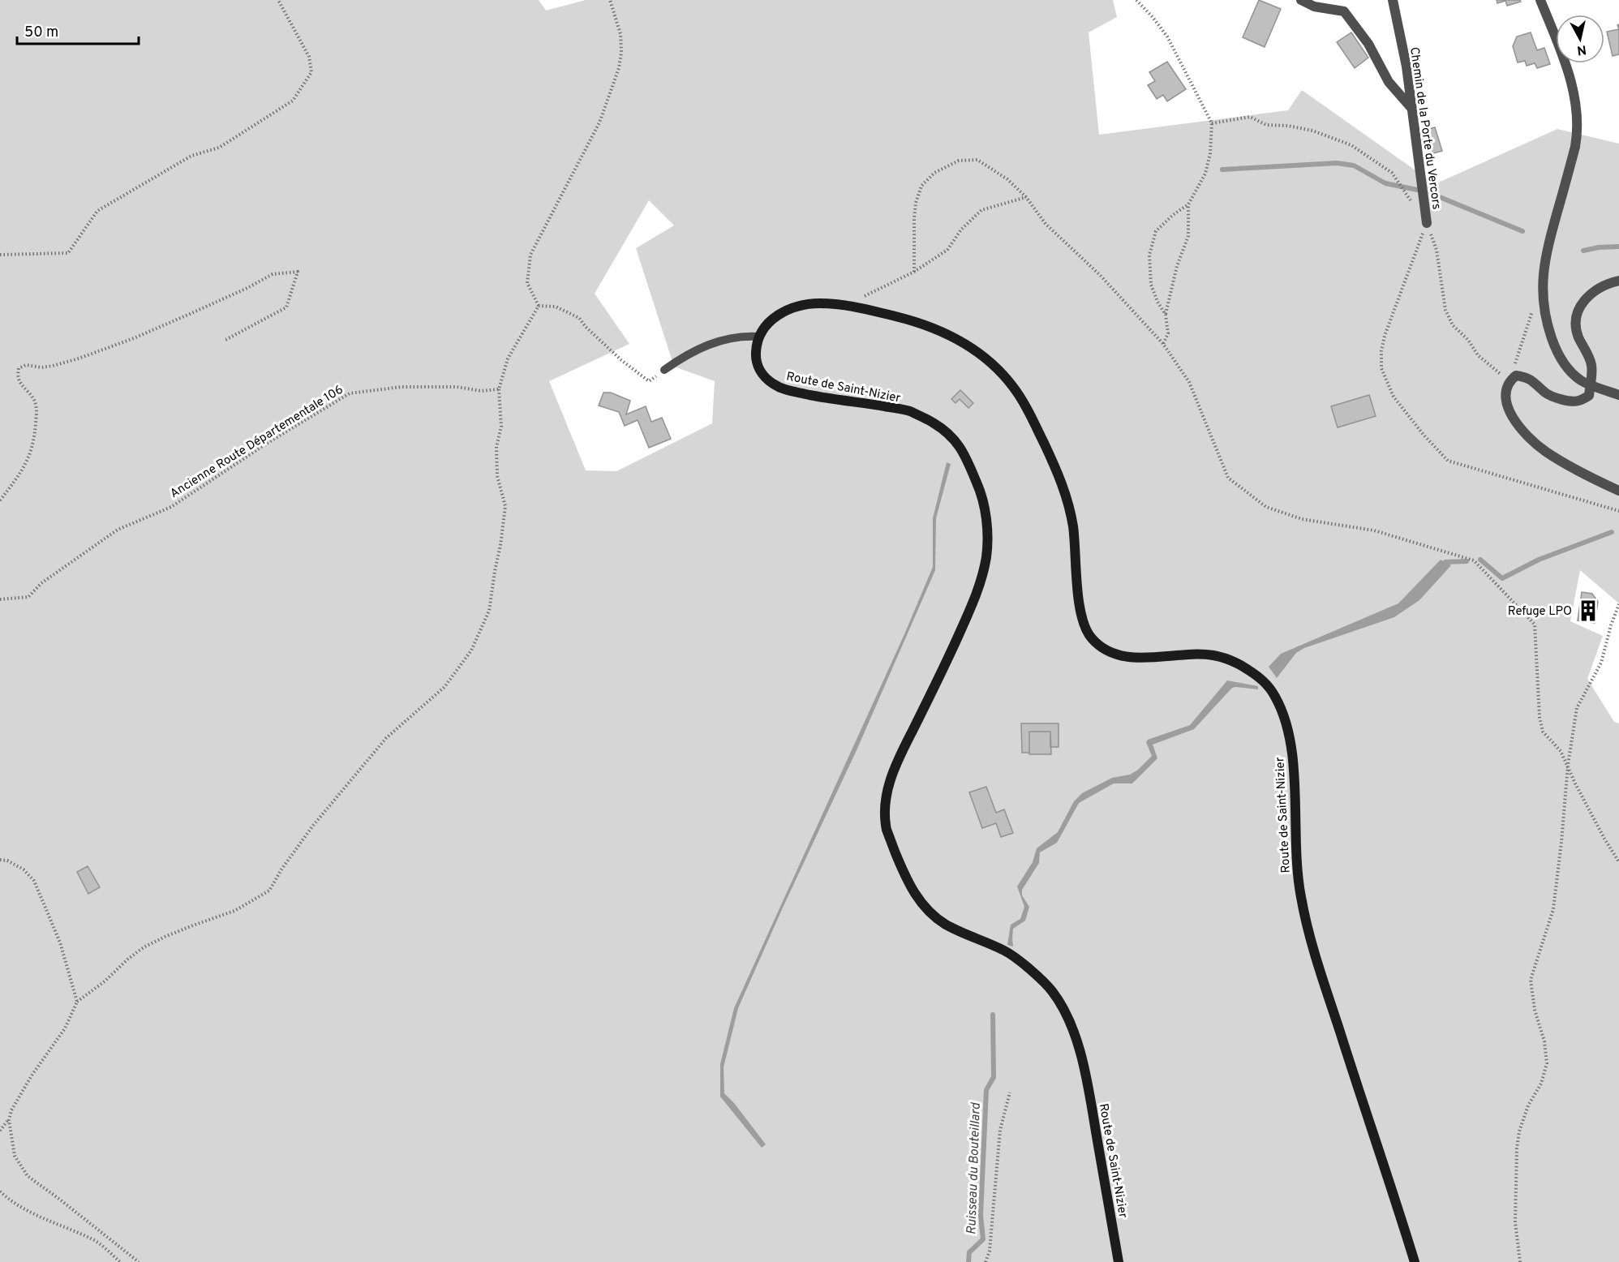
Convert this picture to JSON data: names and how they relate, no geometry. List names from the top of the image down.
{
  "streets": {
    "main road": ["Route de Saint-Nizier"],
    "street": ["Chemin de la Porte du Vercors"],
    "path": ["Ancienne Route Départementale 106"]
  },
  "water": ["Ruisseau du Bouteillard"],
  "places": {
    "building": ["Refuge LPO"]
  },
  "scale_bar": "50 m",
  "north": "bottom"
}
